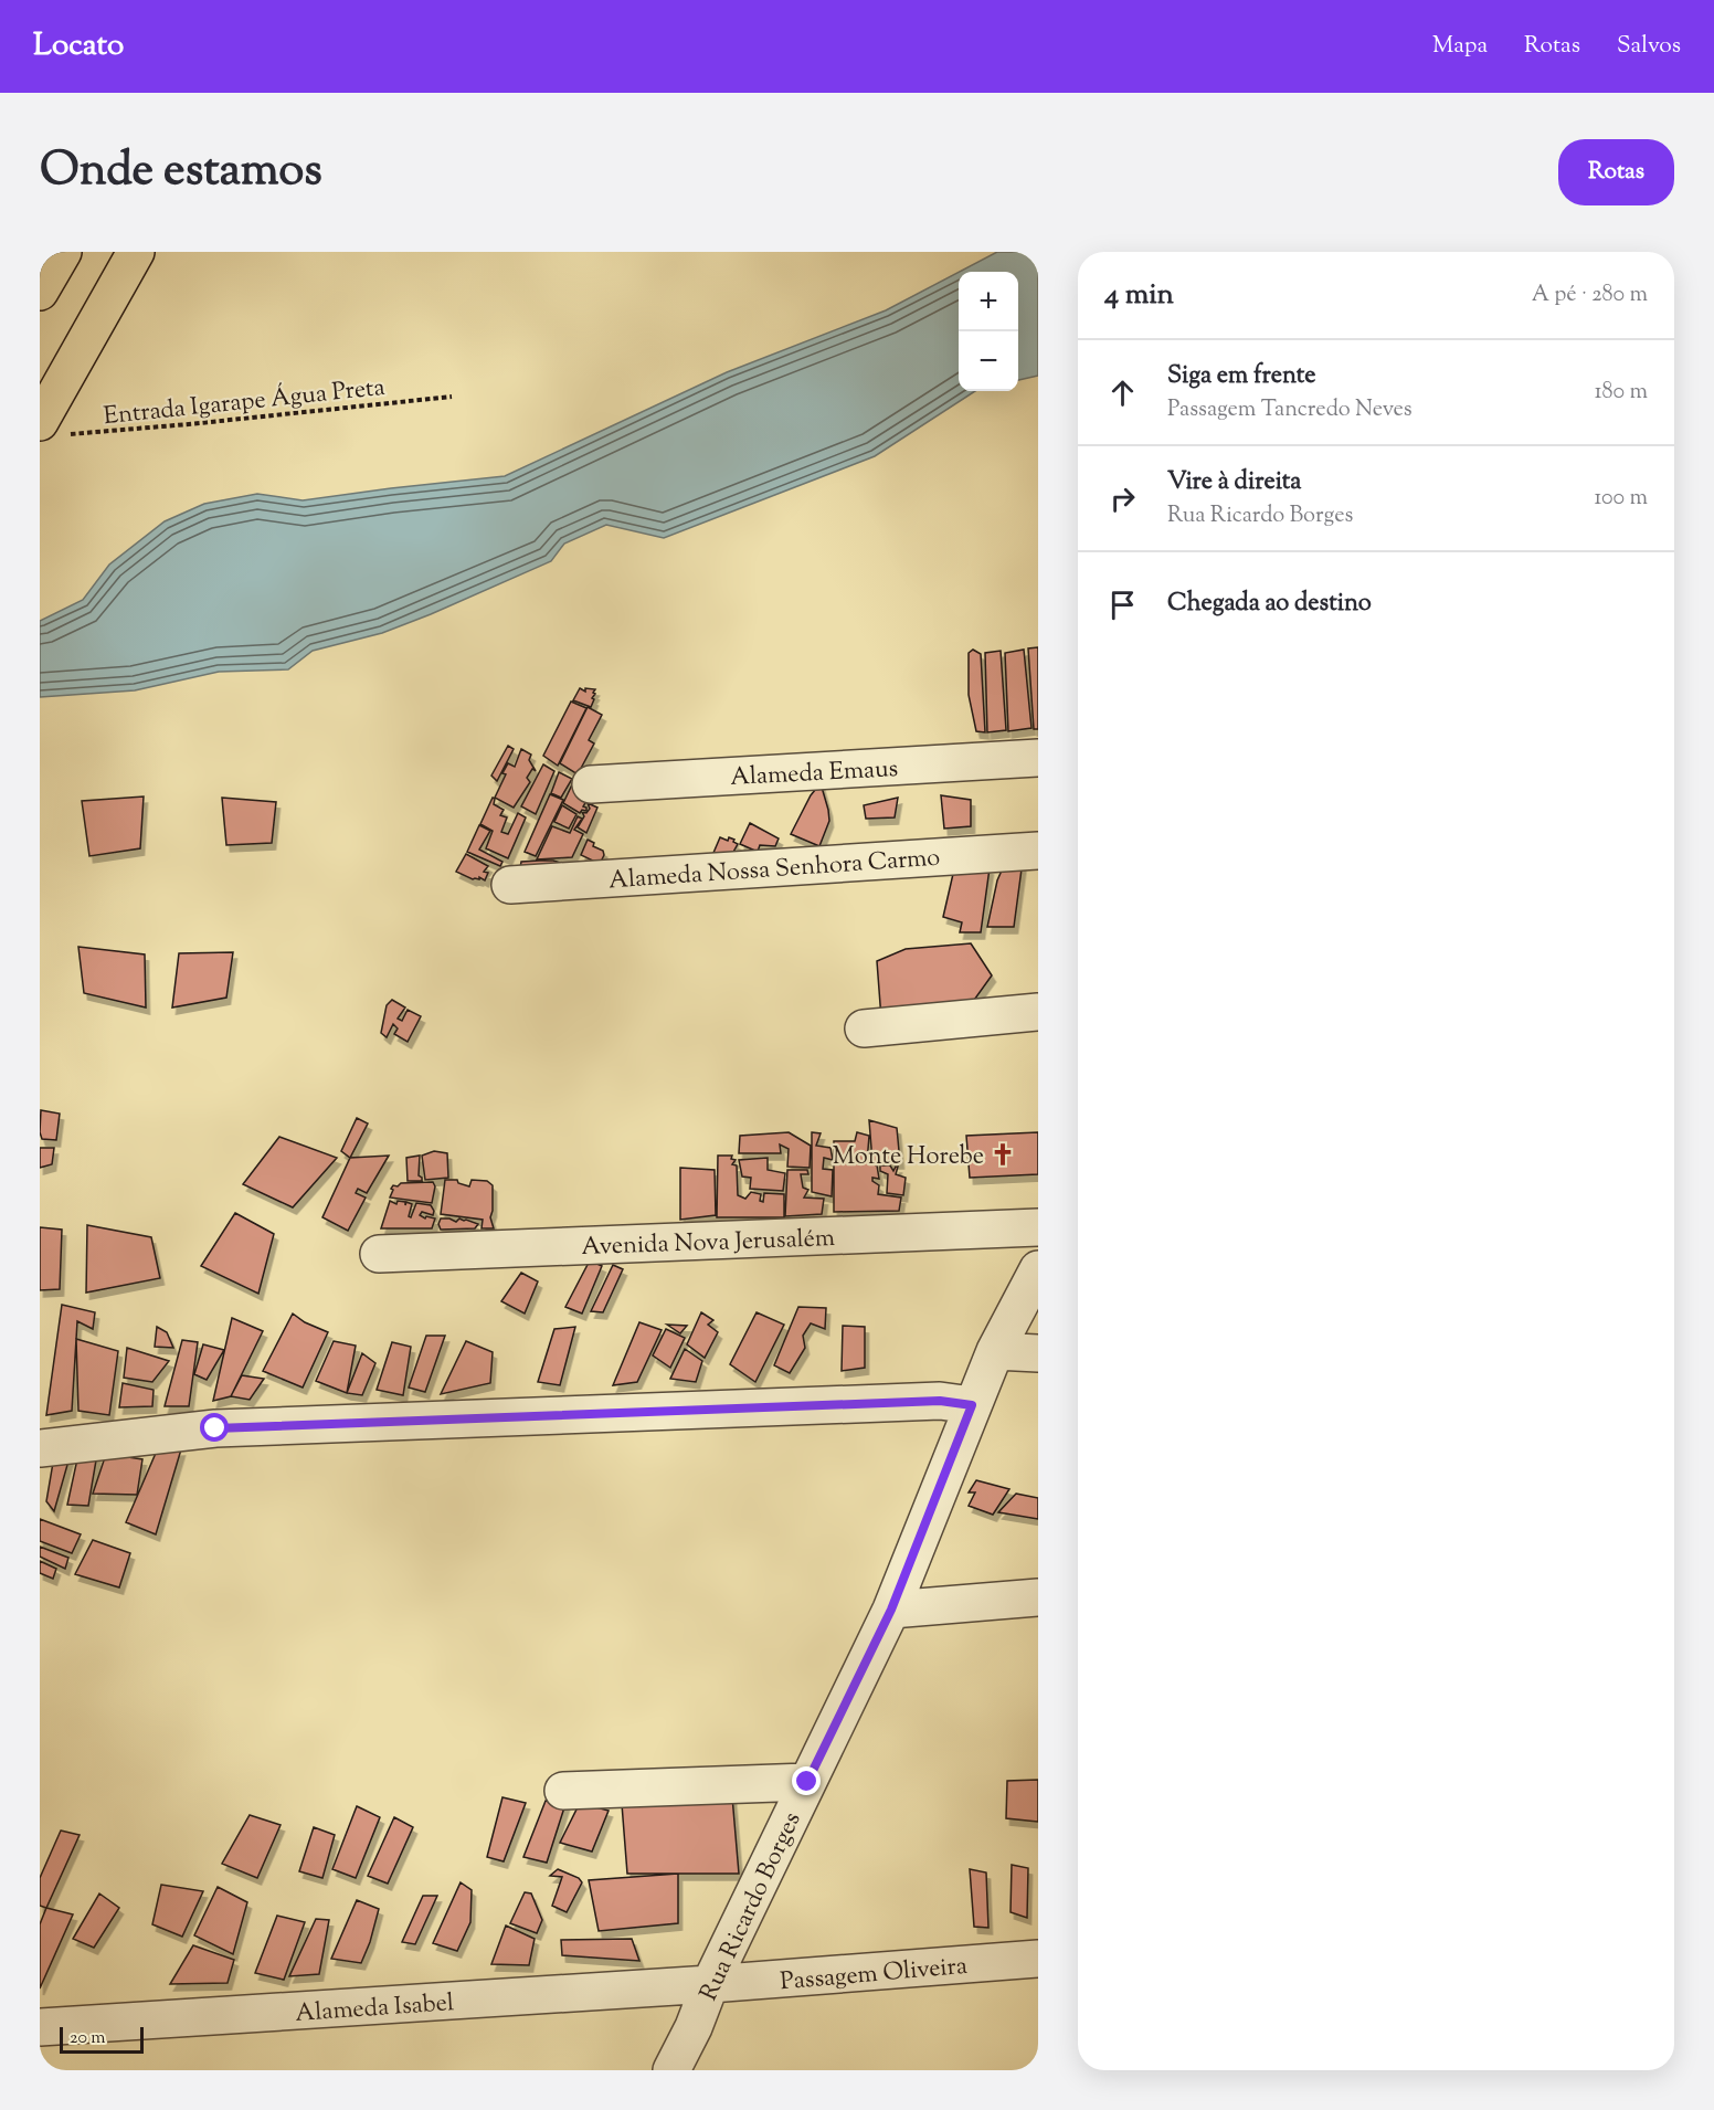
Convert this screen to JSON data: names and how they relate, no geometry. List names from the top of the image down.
{
  "streets": {
    "street": [
      "Alameda Emaus",
      "Alameda Nossa Senhora Carmo",
      "Avenida Nova Jerusalém",
      "Rua Ricardo Borges",
      "Passagem Oliveira",
      "Alameda Isabel"
    ],
    "path": ["Entrada Igarape Água Preta"]
  },
  "crossings": [
    ["Rua Ricardo Borges", "Passagem Oliveira"],
    ["Rua Ricardo Borges", "Alameda Isabel"],
    ["Passagem Oliveira", "Alameda Isabel"]
  ],
  "places": {
    "church": ["Monte Horebe"]
  },
  "scale_bar": "20 m",
  "page": {
    "header": "Locato",
    "nav": ["Mapa", "Rotas", "Salvos"],
    "title": "Onde estamos",
    "buttons": "Rotas",
    "heading": ["4 min", "A pé · 280 m"],
    "map_buttons": ["+", "−"],
    "list": [
      ["Siga em frente", "Passagem Tancredo Neves", "180 m"],
      ["Vire à direita", "Rua Ricardo Borges", "100 m"],
      "Chegada ao destino"
    ],
    "scale": "20 m"
  }
}
